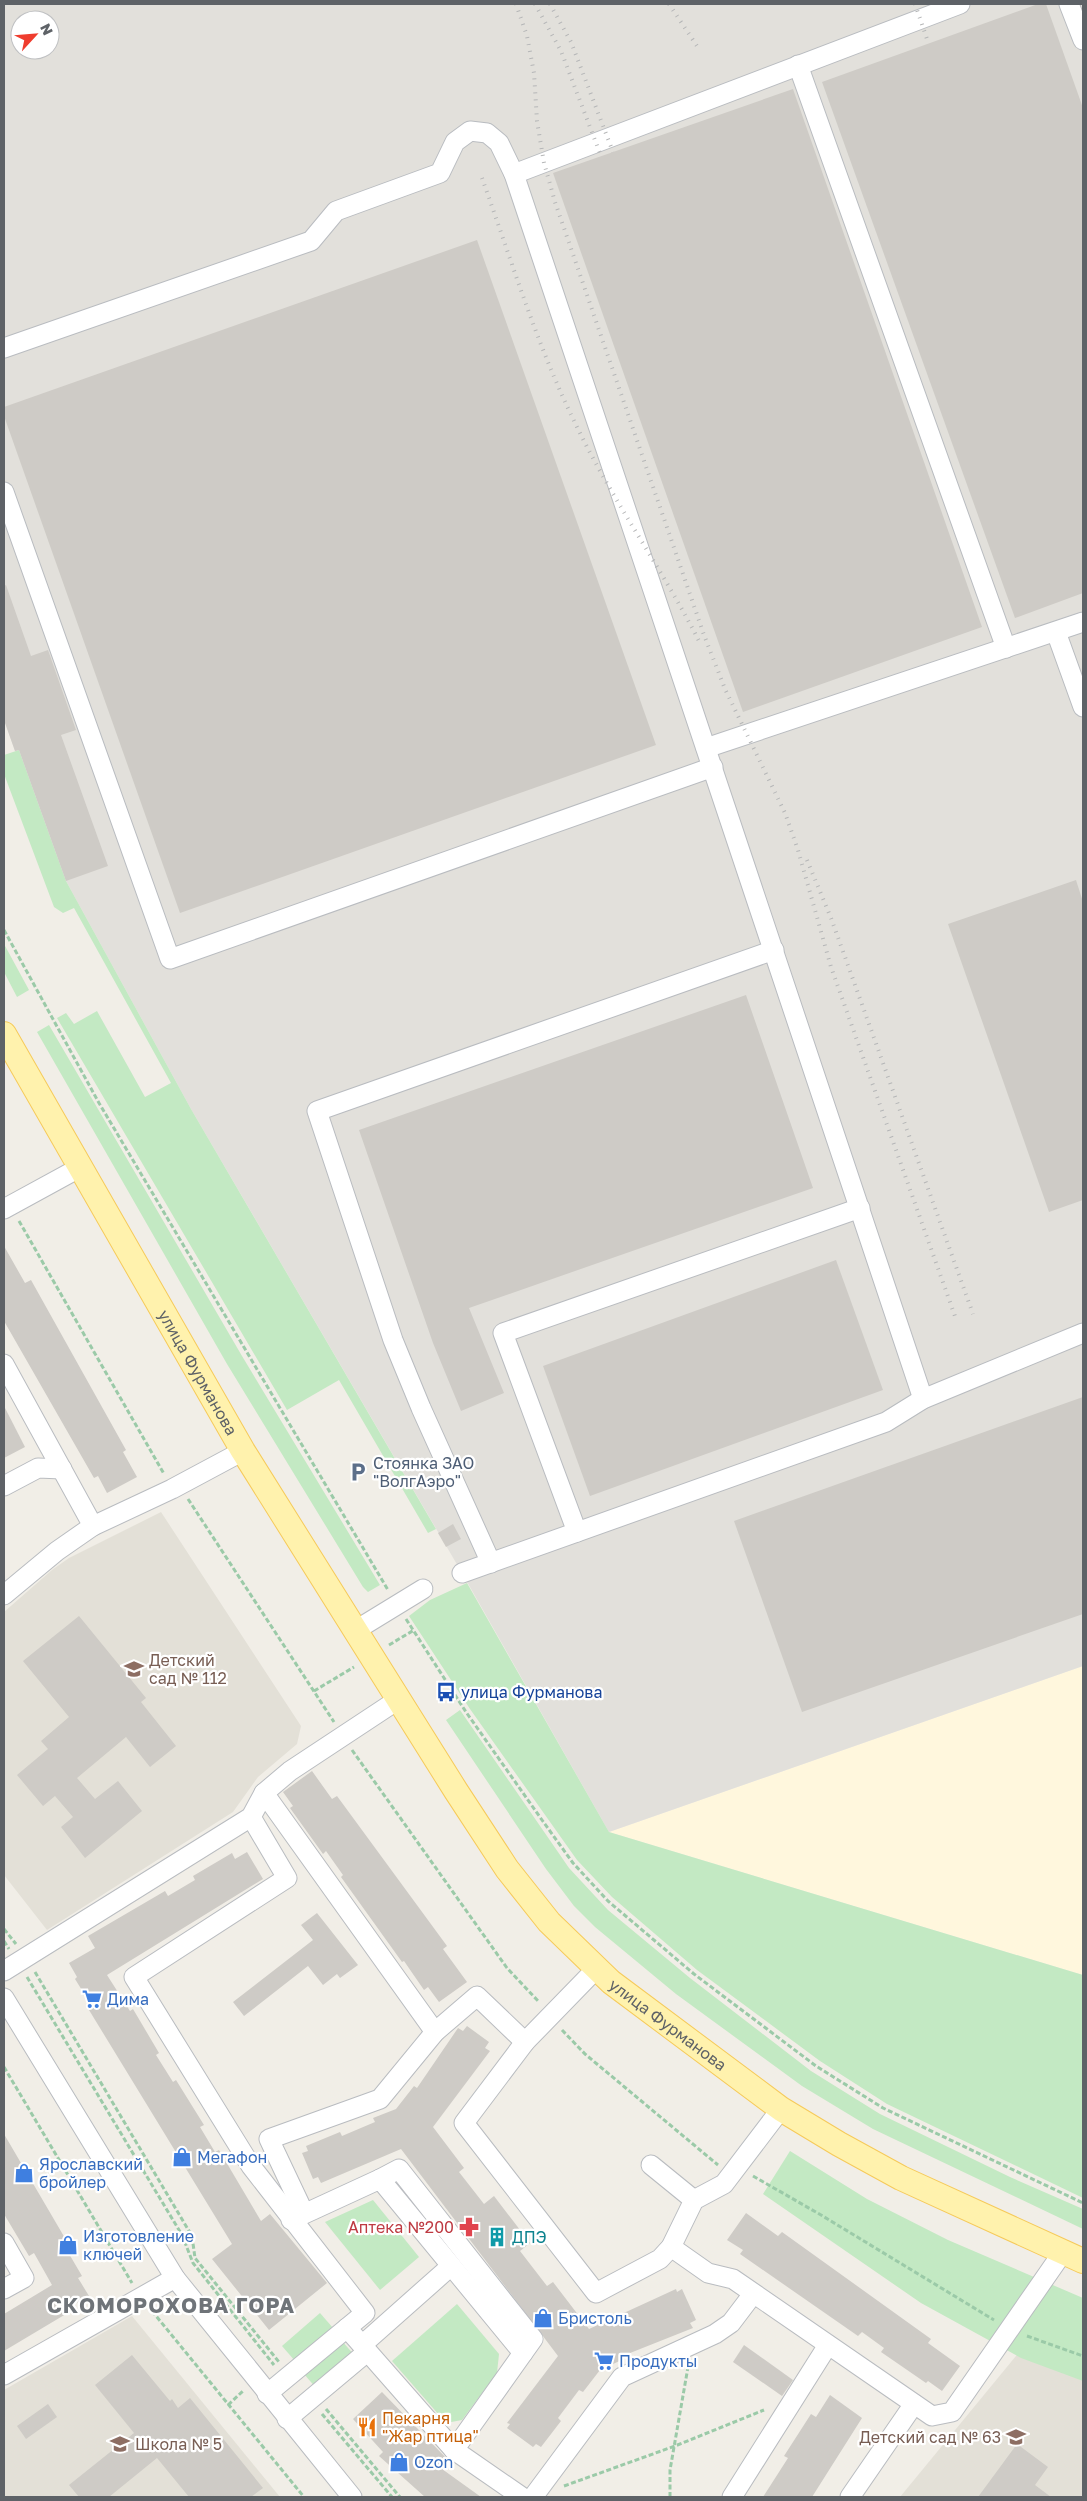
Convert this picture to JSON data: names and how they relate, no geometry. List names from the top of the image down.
{
  "streets": {
    "main road": ["улица Фурманова"]
  },
  "districts": ["СКОМОРОХОВА ГОРА"],
  "places": {
    "parking": ["Стоянка ЗАО \"ВолгАэро\""],
    "school or university": ["Детский сад № 112", "Детский сад № 63", "Школа № 5"],
    "bus stop": ["улица Фурманова"],
    "supermarket": ["Дима", "Продукты"],
    "shop": [
      "Мегафон",
      "Ярославский бройлер",
      "Изготовление ключей",
      "Бристоль",
      "Ozon"
    ],
    "pharmacy": ["Аптека №200"],
    "building": ["ДПЭ"],
    "restaurant": ["Пекарня \"Жар птица\""]
  },
  "north": "top right"
}
